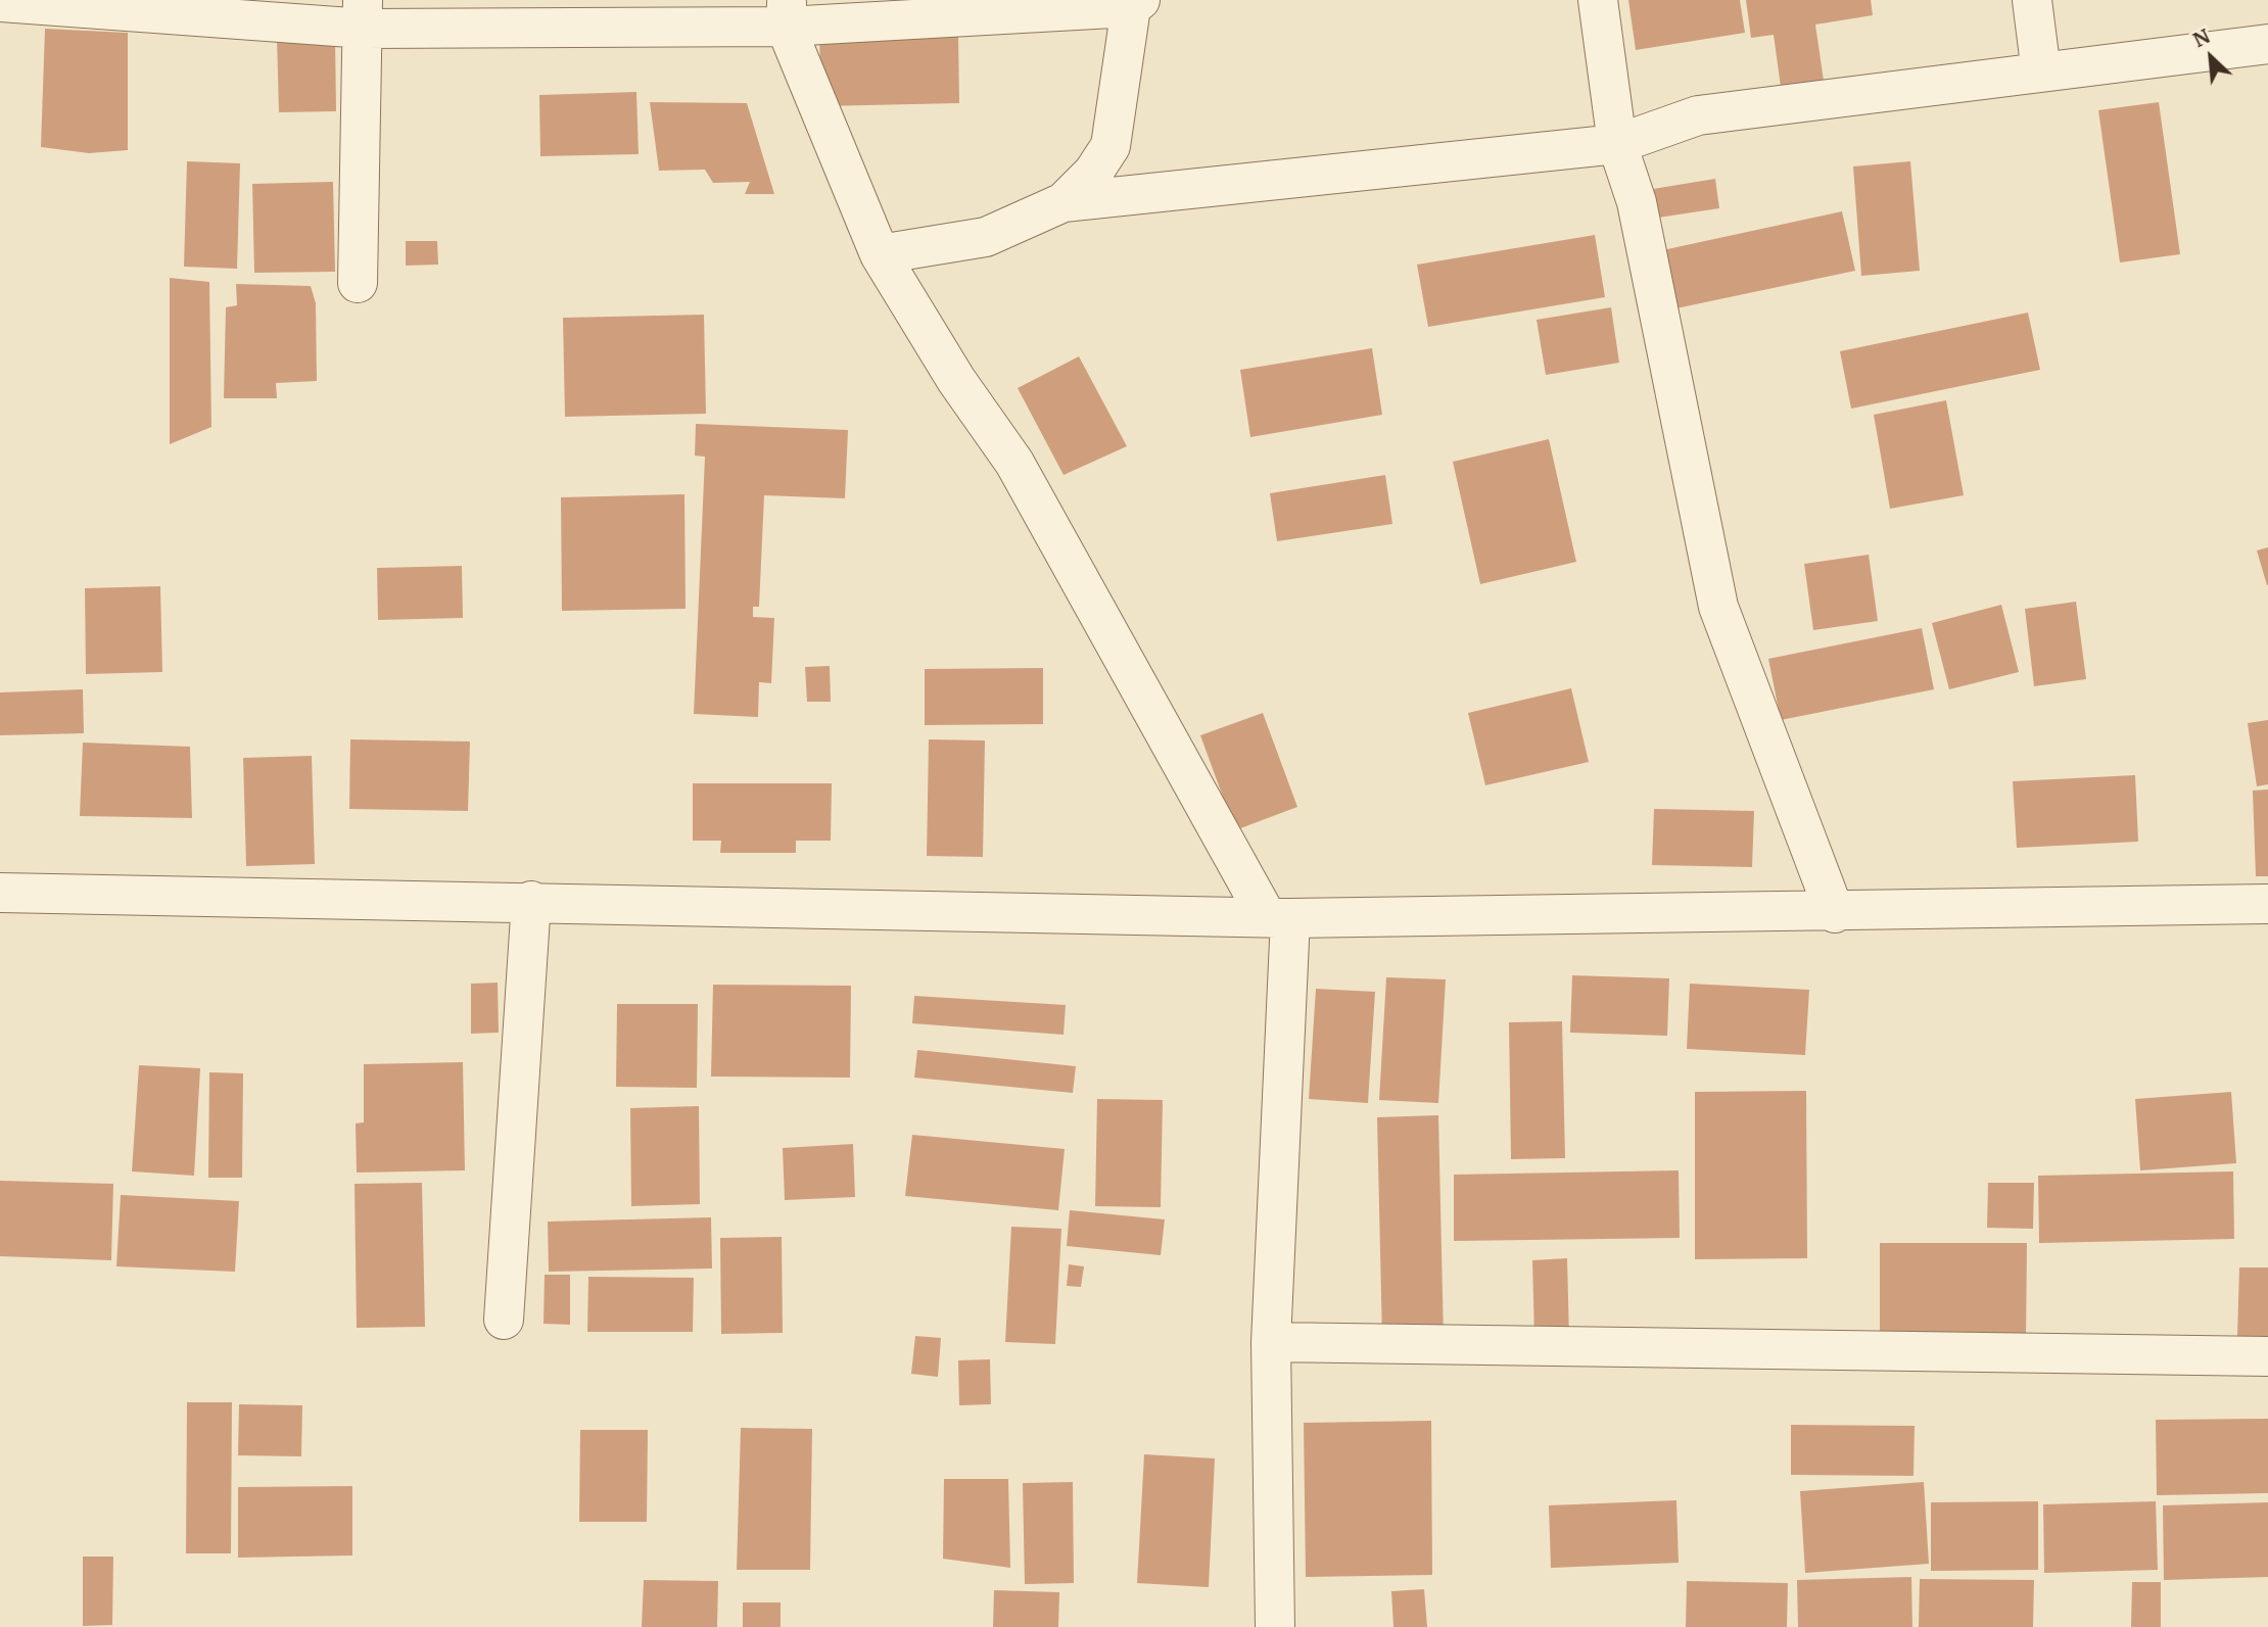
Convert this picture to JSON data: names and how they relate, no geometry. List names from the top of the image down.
{
  "north": "top left"
}
